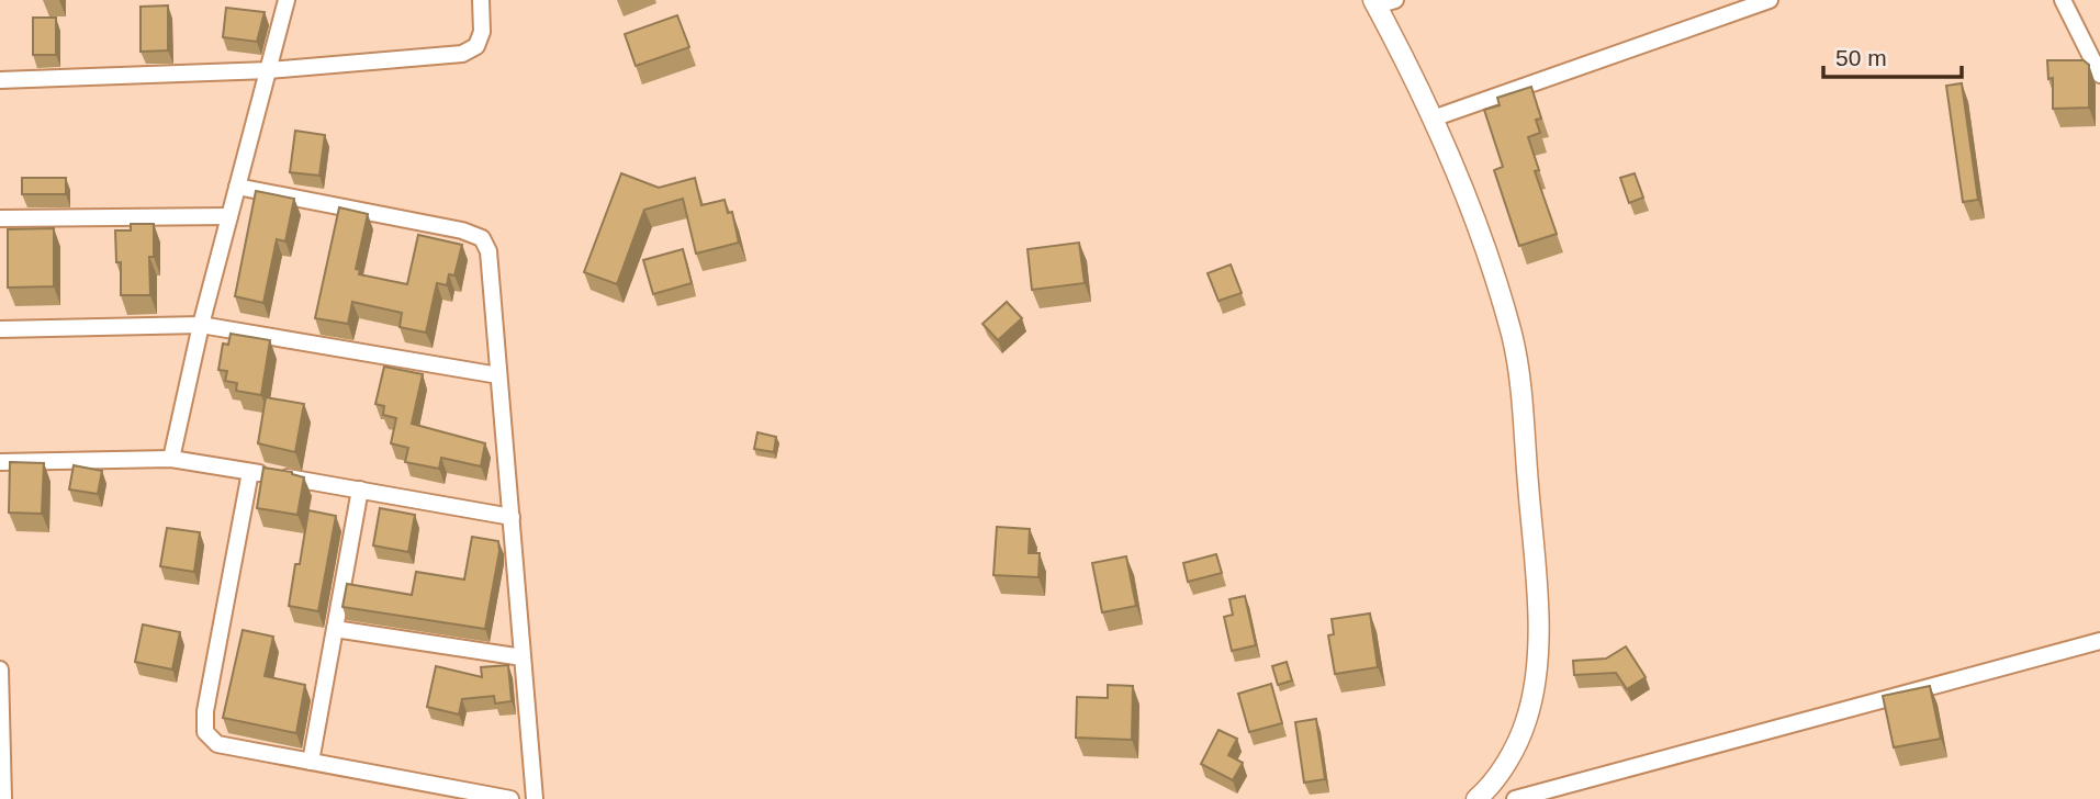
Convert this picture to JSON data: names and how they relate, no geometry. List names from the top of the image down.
{
  "scale_bar": "50 m"
}
